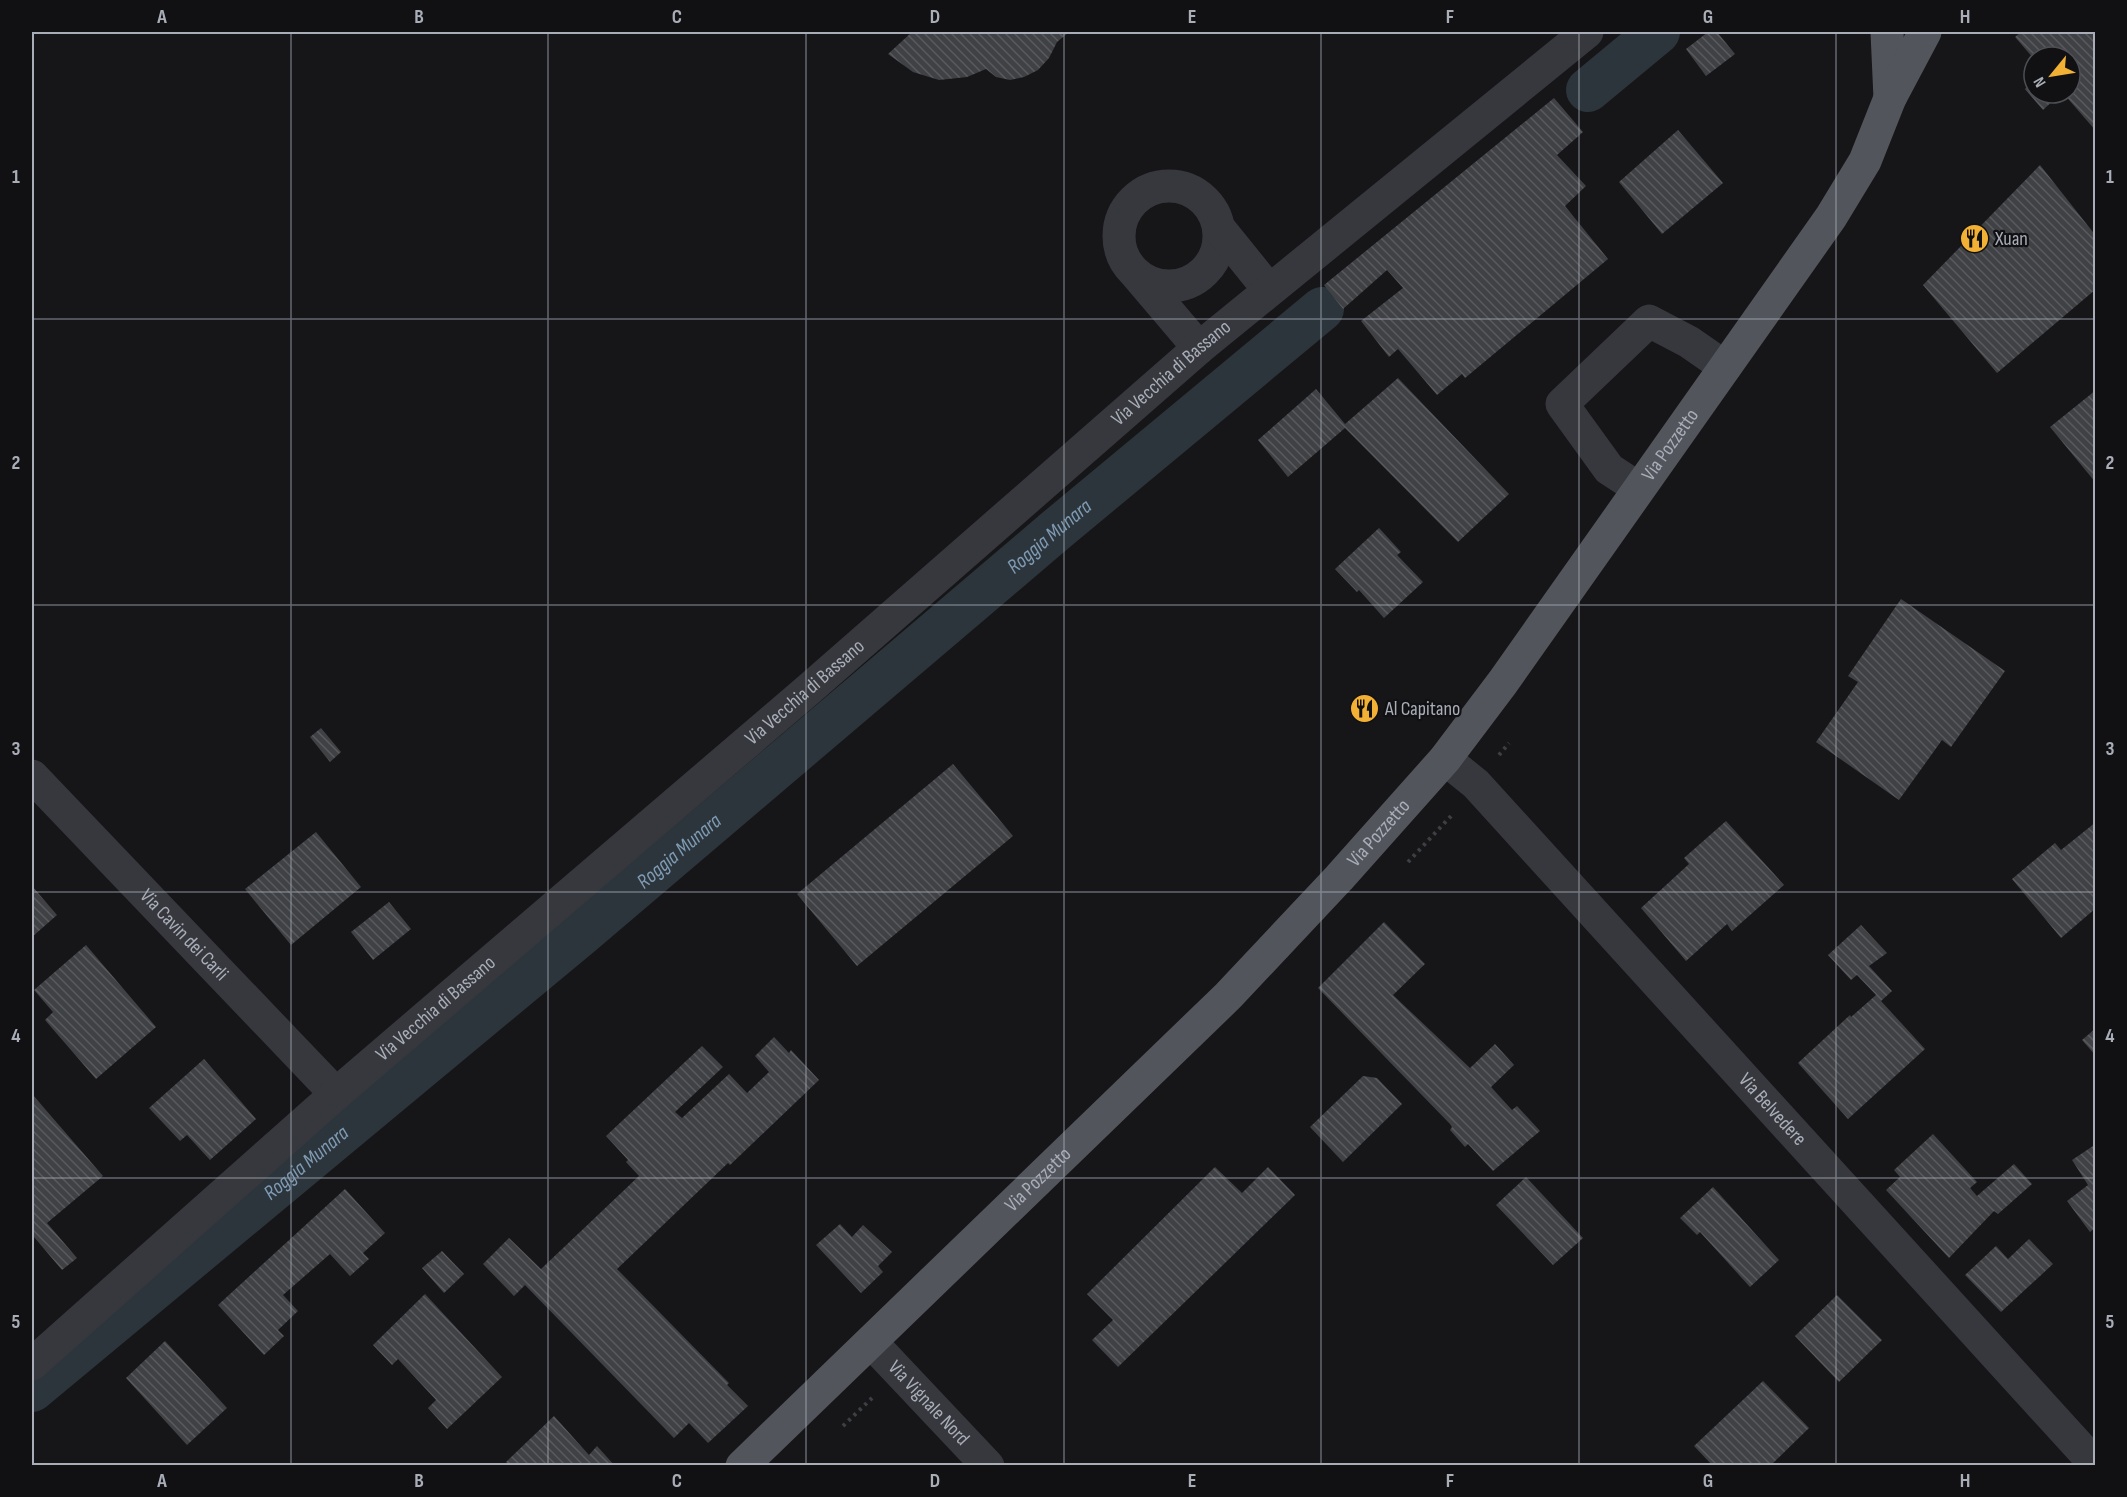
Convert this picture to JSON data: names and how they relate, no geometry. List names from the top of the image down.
{
  "streets": {
    "main road": ["Via Pozzetto"],
    "street": [
      "Via Vecchia di Bassano",
      "Via Cavin dei Carli",
      "Via Belvedere",
      "Via Vignale Nord"
    ]
  },
  "crossings": [
    ["Via Vecchia di Bassano", "Via Cavin dei Carli"],
    ["Via Pozzetto", "Via Belvedere"],
    ["Via Pozzetto", "Via Vignale Nord"]
  ],
  "water": ["Roggia Munara"],
  "places": {
    "restaurant": ["Xuan", "Al Capitano"]
  },
  "north": "bottom left",
  "grid": {
    "columns": [
      "A",
      "B",
      "C",
      "D",
      "E",
      "F",
      "G",
      "H"
    ],
    "rows": [
      "1",
      "2",
      "3",
      "4",
      "5"
    ]
  }
}
